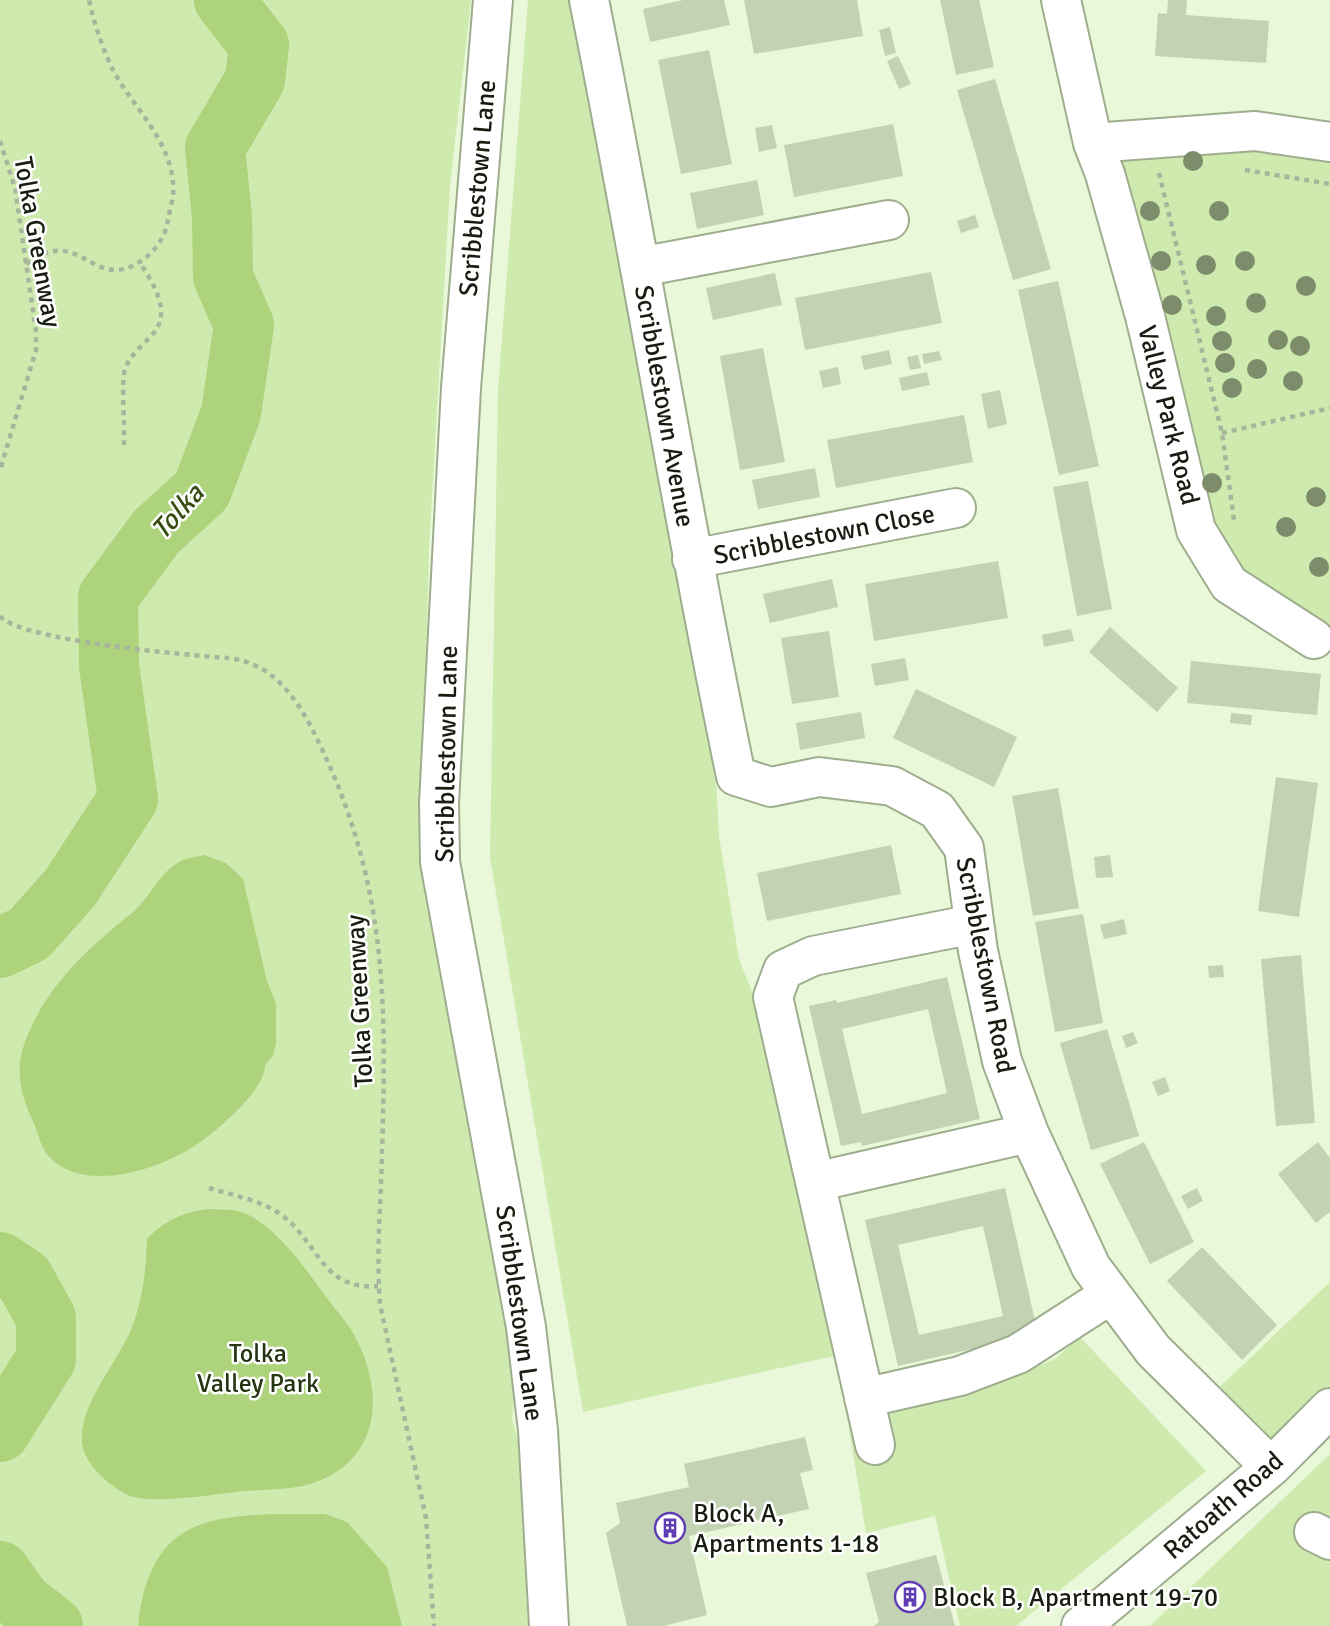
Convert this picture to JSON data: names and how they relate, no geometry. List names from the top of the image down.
{
  "streets": {
    "street": [
      "Scribblestown Lane",
      "Scribblestown Avenue",
      "Valley Park Road",
      "Scribblestown Close",
      "Scribblestown Road",
      "Ratoath Road"
    ],
    "path": ["Tolka Greenway"]
  },
  "crossings": [
    ["Scribblestown Avenue", "Scribblestown Close"],
    ["Scribblestown Avenue", "Scribblestown Road"],
    ["Scribblestown Road", "Ratoath Road"]
  ],
  "water": ["Tolka"],
  "parks": ["Tolka Valley Park"],
  "places": {
    "building": ["Block A, Apartments 1-18", "Block B, Apartment 19-70"]
  }
}
